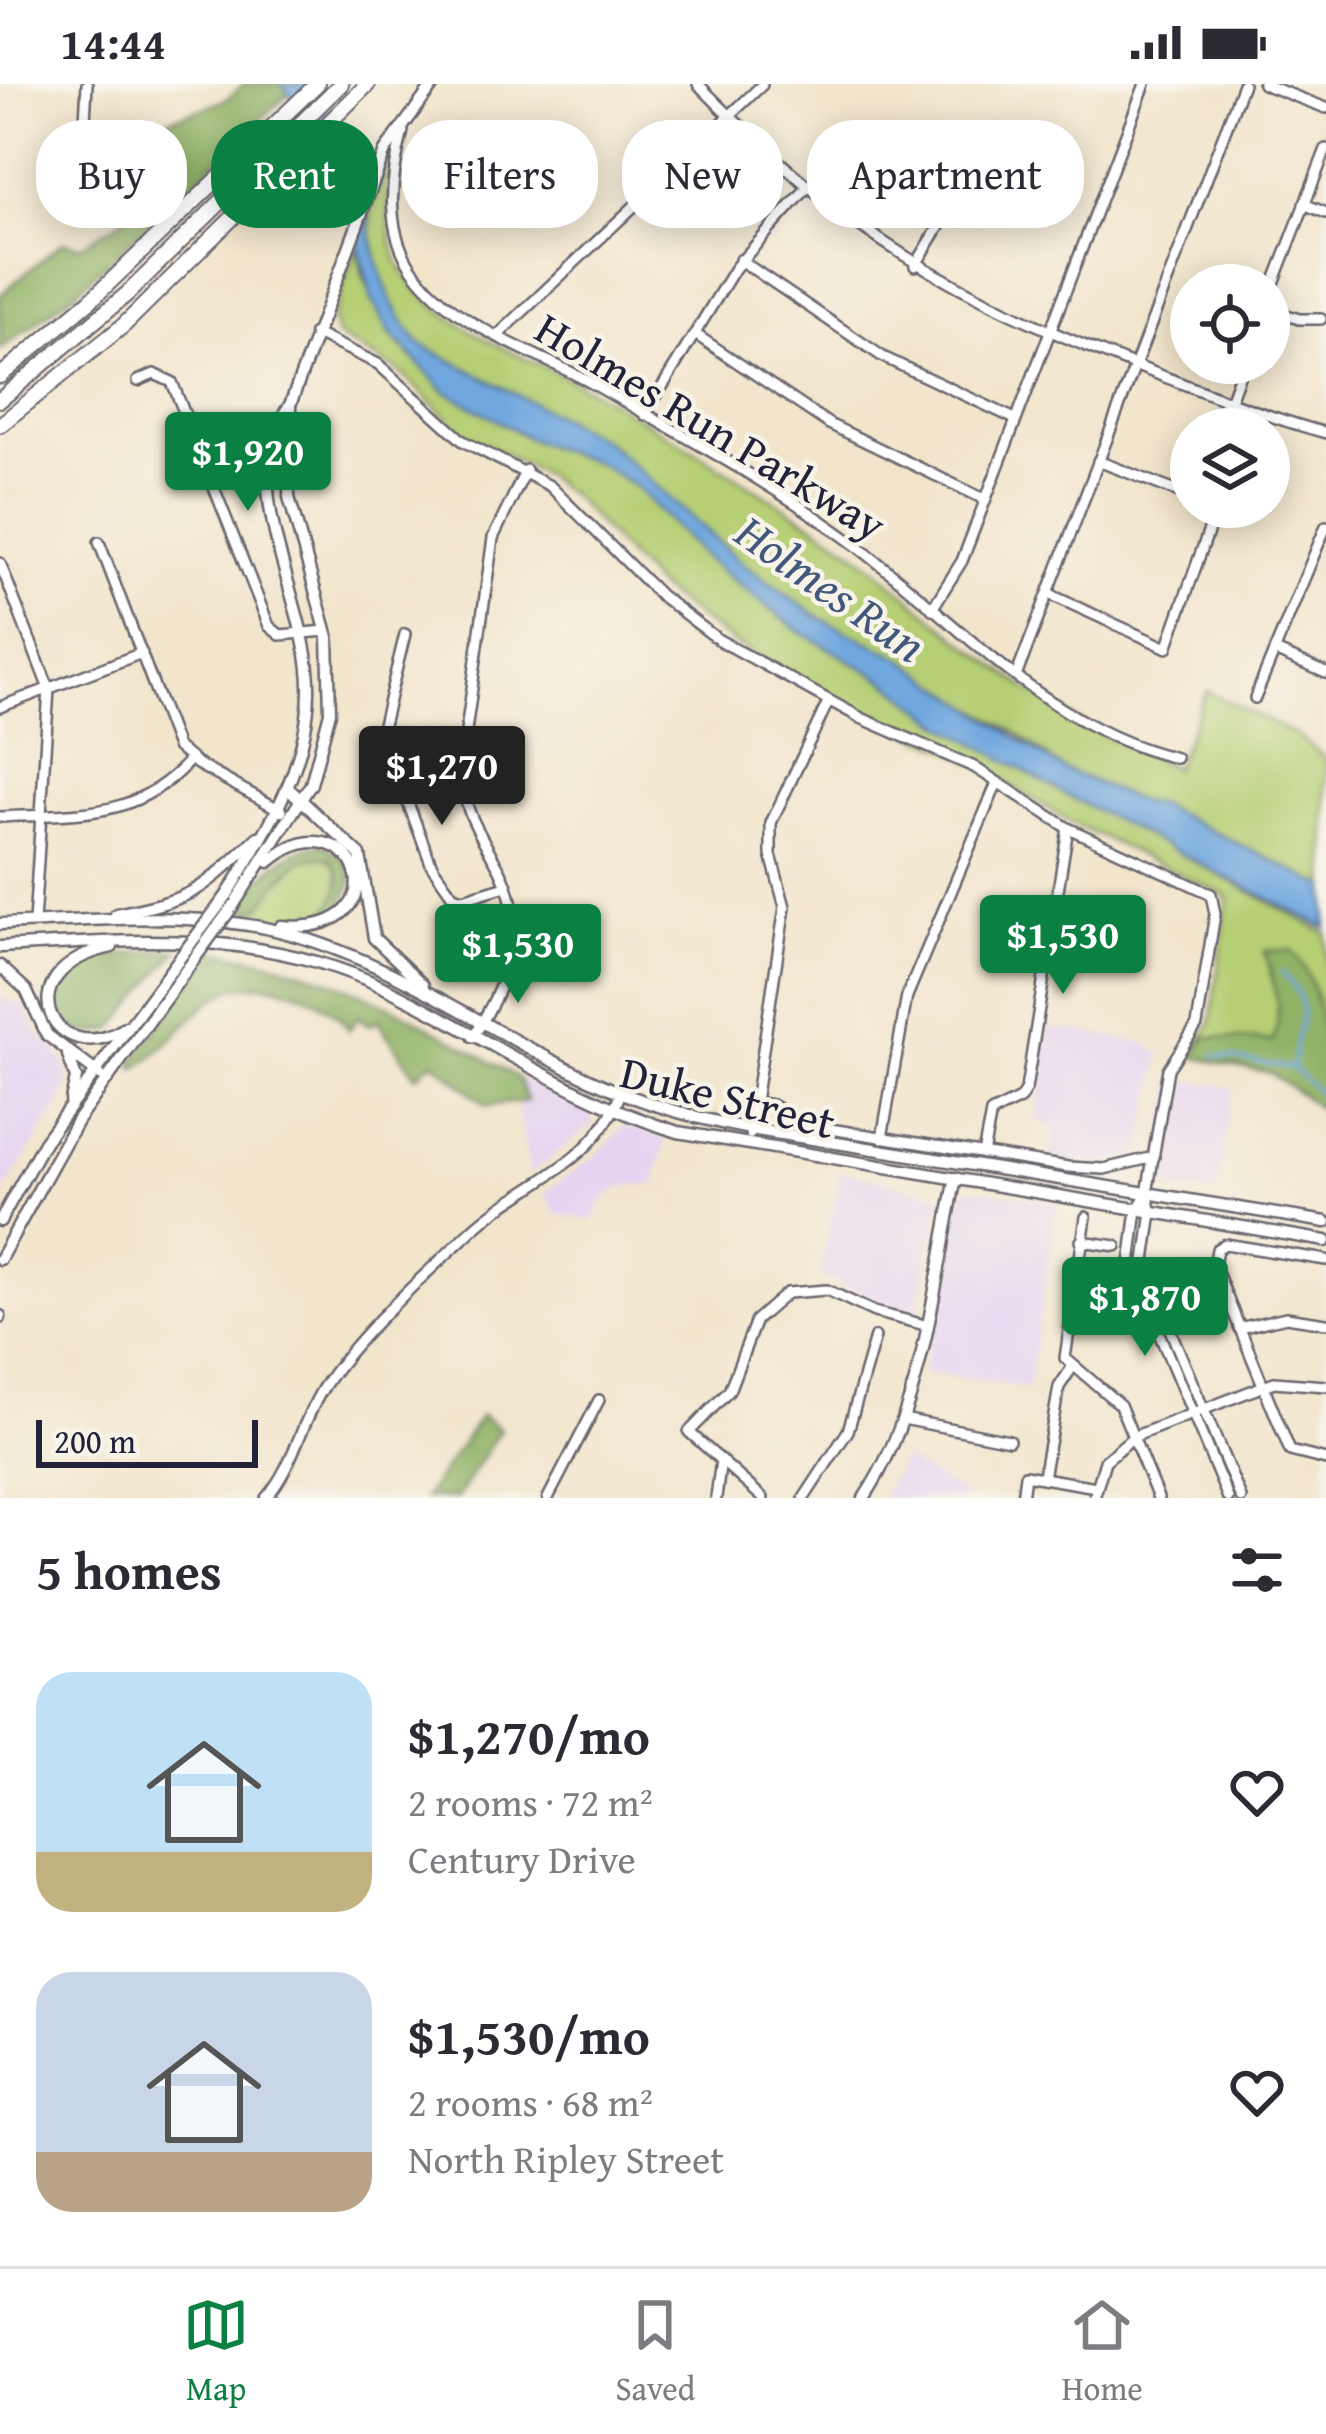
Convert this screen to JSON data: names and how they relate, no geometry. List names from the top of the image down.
{
  "streets": {
    "main road": ["Duke Street"],
    "street": ["Holmes Run Parkway"]
  },
  "water": ["Holmes Run"],
  "scale_bar": "200 m",
  "page": {
    "status": "14:44",
    "chip": [
      "Buy",
      "Rent",
      "Filters",
      "New",
      "Apartment"
    ],
    "price": [
      "$1,920",
      "$1,270",
      "$1,530",
      "$1,530",
      "$1,870"
    ],
    "scale": "200 m",
    "heading": "5 homes",
    "list": [
      {
        "name": "$1,270/mo",
        "note": "2 rooms · 72 m² · Century Drive"
      },
      {
        "name": "$1,530/mo",
        "note": "2 rooms · 68 m² · North Ripley Street"
      }
    ],
    "tabs": ["Map", "Saved", "Home"]
  }
}
